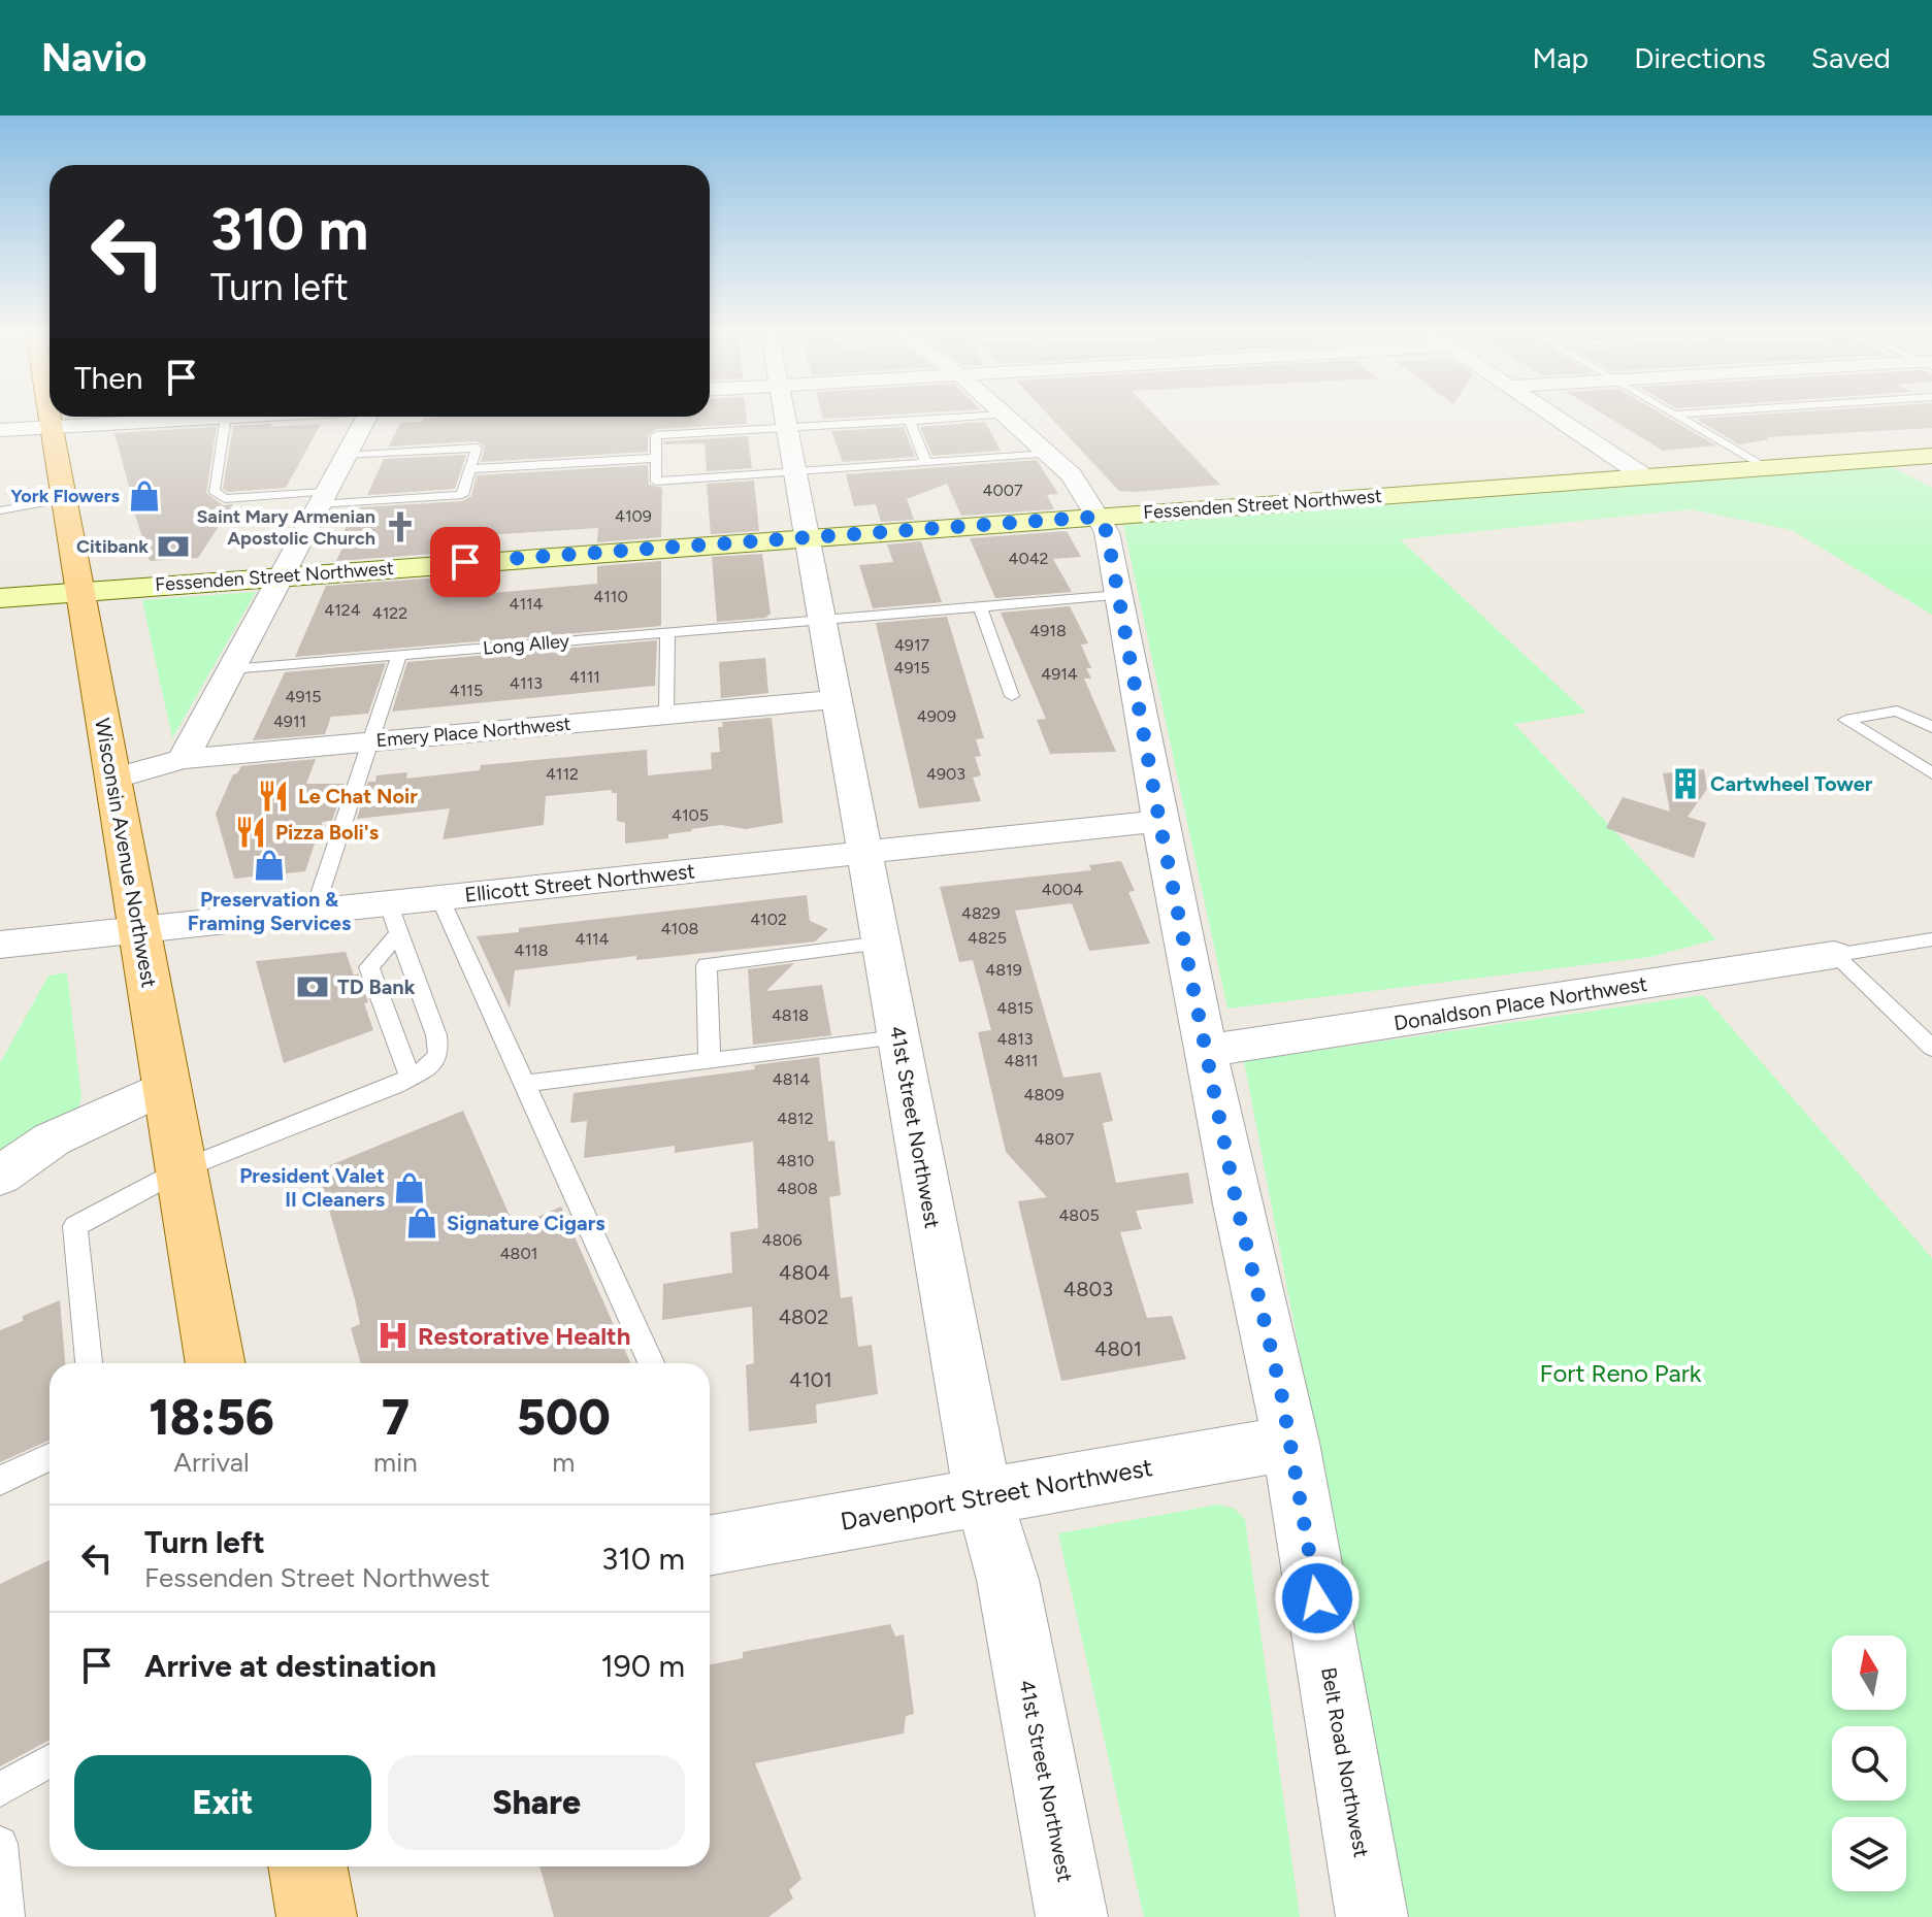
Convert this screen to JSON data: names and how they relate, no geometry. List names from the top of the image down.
{
  "streets": {
    "main road": ["Wisconsin Avenue Northwest"],
    "street": [
      "Fessenden Street Northwest",
      "Emery Place Northwest",
      "Ellicott Street Northwest",
      "Donaldson Place Northwest",
      "41st Street Northwest",
      "Davenport Street Northwest",
      "Belt Road Northwest"
    ],
    "lane": ["Long Alley"]
  },
  "crossings": [
    ["Fessenden Street Northwest", "Wisconsin Avenue Northwest"],
    ["Fessenden Street Northwest", "41st Street Northwest"],
    ["Fessenden Street Northwest", "Belt Road Northwest"],
    ["Long Alley", "41st Street Northwest"],
    ["Long Alley", "Belt Road Northwest"],
    ["Emery Place Northwest", "Wisconsin Avenue Northwest"],
    ["Emery Place Northwest", "41st Street Northwest"],
    ["Wisconsin Avenue Northwest", "Ellicott Street Northwest"],
    ["Ellicott Street Northwest", "41st Street Northwest"],
    ["Ellicott Street Northwest", "Belt Road Northwest"],
    ["Donaldson Place Northwest", "Belt Road Northwest"],
    ["41st Street Northwest", "Davenport Street Northwest"],
    ["Davenport Street Northwest", "Belt Road Northwest"]
  ],
  "parks": ["Fort Reno Park"],
  "places": {
    "shop": [
      "York Flowers",
      "Preservation & Framing Services",
      "President Valet II Cleaners",
      "Signature Cigars"
    ],
    "church": ["Saint Mary Armenian Apostolic Church"],
    "bank": ["Citibank", "TD Bank"],
    "building": ["Cartwheel Tower"],
    "restaurant": ["Le Chat Noir", "Pizza Boli's"],
    "hospital": ["Restorative Health"]
  },
  "house_numbers": [
    "4007",
    "4109",
    "4042",
    "4110",
    "4114",
    "4124",
    "4122",
    "4918",
    "4917",
    "4915",
    "4914",
    "4111",
    "4113",
    "4115",
    "4915",
    "4909",
    "4911",
    "4112",
    "4903",
    "4105",
    "4004",
    "4829",
    "4102",
    "4108",
    "4825",
    "4114",
    "4118",
    "4819",
    "4815",
    "4818",
    "4813",
    "4811",
    "4814",
    "4809",
    "4812",
    "4807",
    "4810",
    "4808",
    "4805",
    "4806",
    "4801",
    "4804",
    "4803",
    "4802",
    "4801",
    "4101"
  ],
  "north": "top",
  "page": {
    "header": "Navio",
    "nav": ["Map", "Directions", "Saved"],
    "turn": ["310 m", "Turn left"],
    "then": "Then",
    "eta": [
      "18:56",
      "Arrival",
      "7",
      "min",
      "500",
      "m"
    ],
    "list": [
      {
        "name": "Turn left",
        "note": "Fessenden Street Northwest",
        "value": "310 m"
      },
      {
        "name": "Arrive at destination",
        "value": "190 m"
      }
    ],
    "buttons": ["Exit", "Share"]
  }
}
